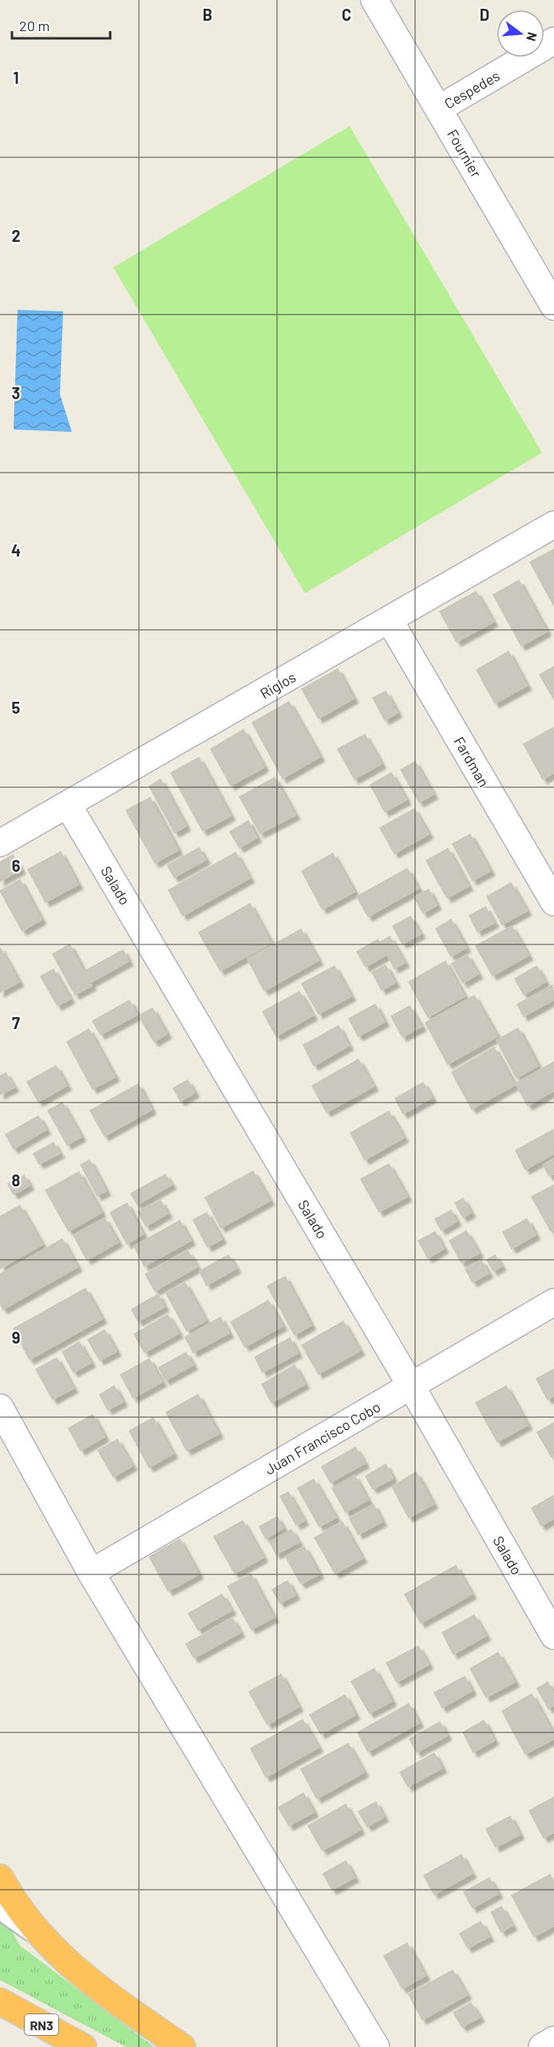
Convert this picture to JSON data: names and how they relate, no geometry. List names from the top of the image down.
{
  "streets": {
    "highway": ["RN3"],
    "street": [
      "Cespedes",
      "Fournier",
      "Riglos",
      "Fardman",
      "Salado",
      "Juan Francisco Cobo"
    ]
  },
  "crossings": [
    ["Cespedes", "Fournier"],
    ["Riglos", "Fardman"],
    ["Riglos", "Salado"],
    ["Salado", "Juan Francisco Cobo"]
  ],
  "scale_bar": "20 m",
  "north": "right",
  "grid": {
    "columns": ["B", "C", "D"],
    "rows": [
      "1",
      "2",
      "3",
      "4",
      "5",
      "6",
      "7",
      "8",
      "9"
    ]
  }
}
